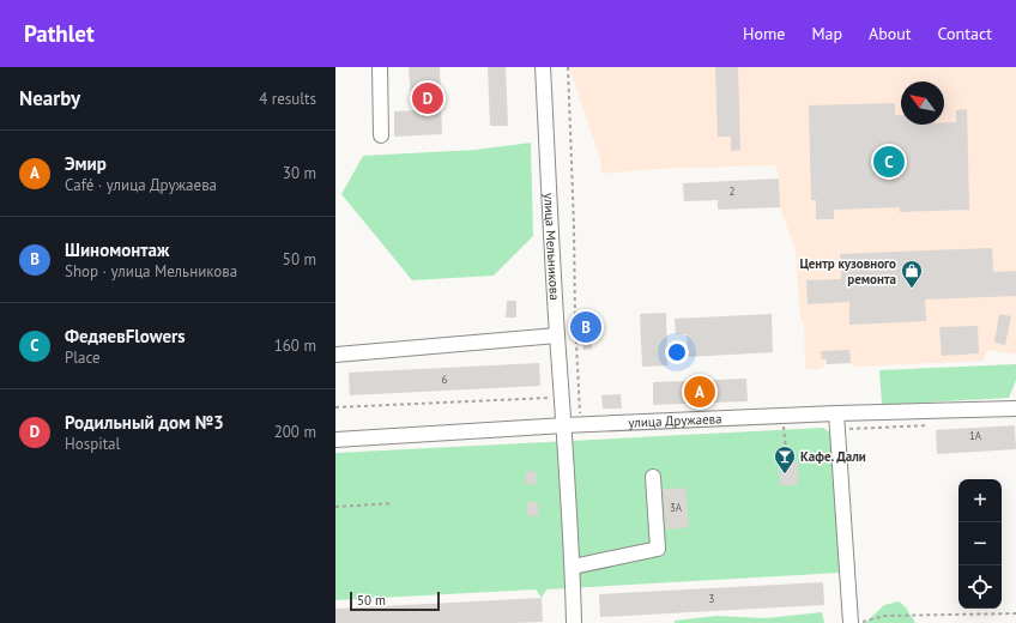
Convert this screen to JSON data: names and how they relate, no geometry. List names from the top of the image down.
{
  "streets": {
    "street": ["улица Мельникова", "улица Дружаева"]
  },
  "crossings": [
    ["улица Мельникова", "улица Дружаева"]
  ],
  "places": {
    "shop": ["Центр кузовного ремонта"],
    "bar": ["Кафе. Дали"]
  },
  "house_numbers": [
    "2",
    "6",
    "1А",
    "3А",
    "3"
  ],
  "scale_bar": "50 m",
  "north": "top left",
  "page": {
    "header": "Pathlet",
    "nav": [
      "Home",
      "Map",
      "About",
      "Contact"
    ],
    "heading": ["Nearby", "4 results"],
    "pins": [
      "D",
      "C",
      "B",
      "A"
    ],
    "list": [
      {
        "mark": "A",
        "name": "Эмир",
        "note": "Café · улица Дружаева",
        "value": "30 m"
      },
      {
        "mark": "B",
        "name": "Шиномонтаж",
        "note": "Shop · улица Мельникова",
        "value": "50 m"
      },
      {
        "mark": "C",
        "name": "ФедяевFlowers",
        "note": "Place",
        "value": "160 m"
      },
      {
        "mark": "D",
        "name": "Родильный дом №3",
        "note": "Hospital",
        "value": "200 m"
      }
    ],
    "map_buttons": ["+", "−"],
    "scale": "50 m"
  }
}
